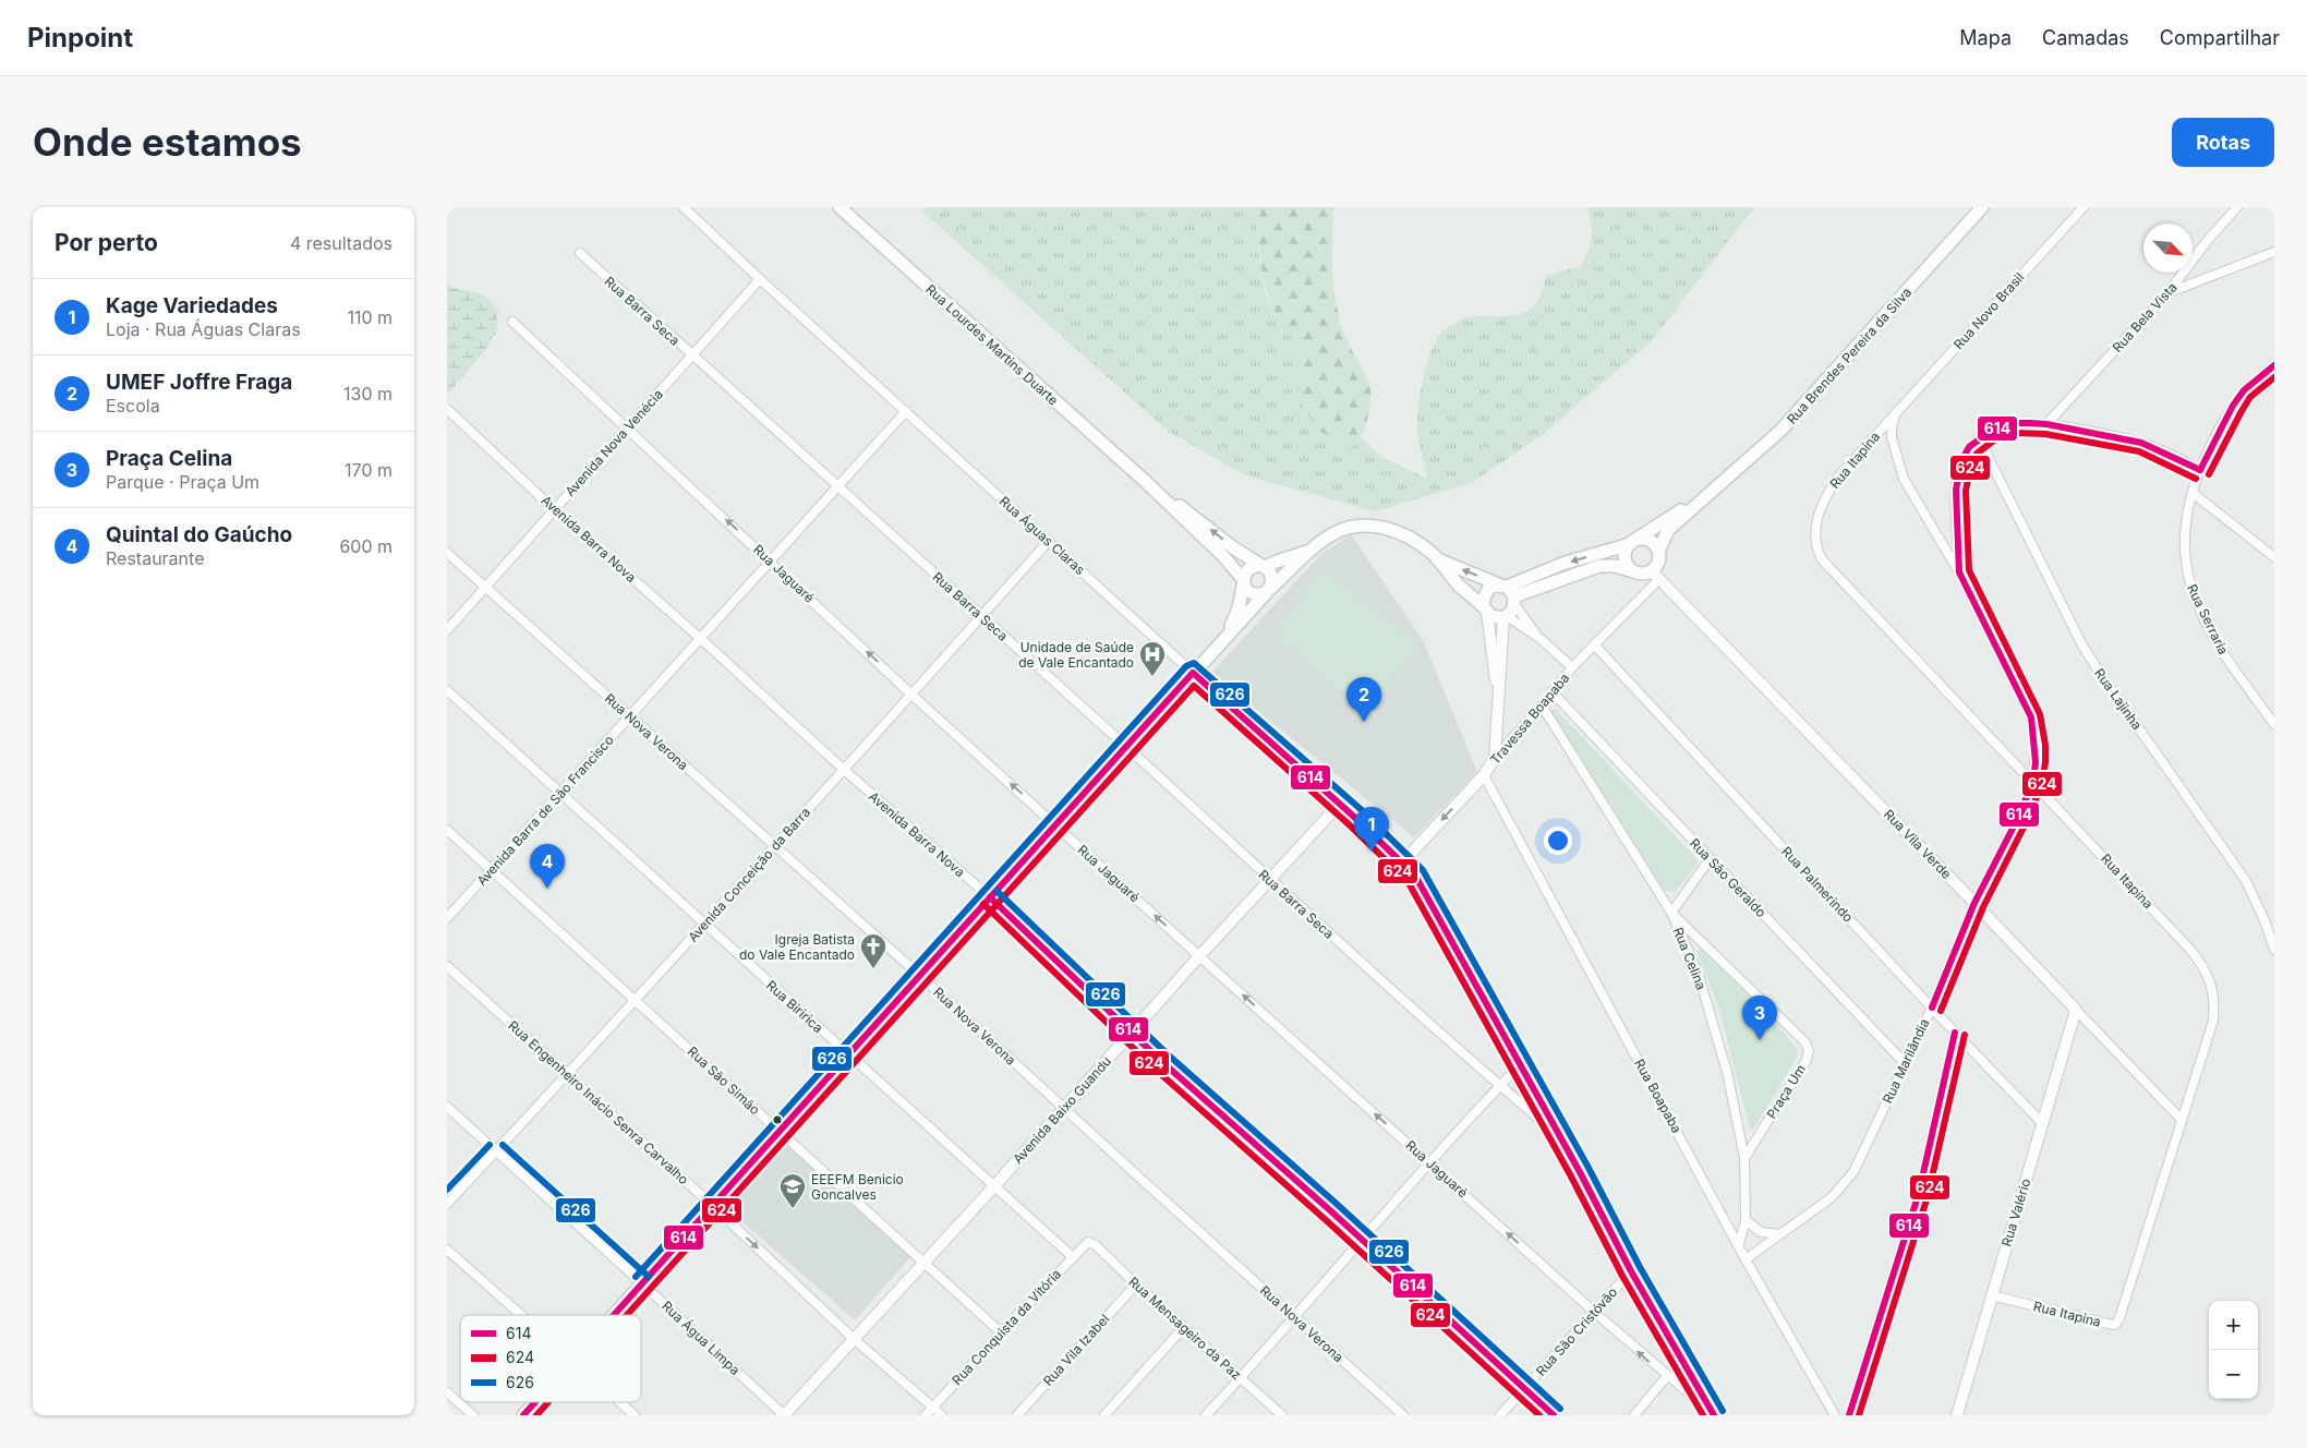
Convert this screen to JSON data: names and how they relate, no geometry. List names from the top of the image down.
{
  "streets": {
    "main road": ["Rua Lourdes Martins Duarte", "Rua Brendes Pereira da Silva"],
    "street": [
      "Rua Barra Seca",
      "Rua Novo Brasil",
      "Rua Bela Vista",
      "Avenida Nova Venécia",
      "Rua Itapina",
      "Rua Águas Claras",
      "Avenida Barra Nova",
      "Rua Jaguaré",
      "Rua Serraria",
      "Rua Lajinha",
      "Travessa Boapaba",
      "Rua Nova Verona",
      "Avenida Barra de São Francisco",
      "Rua Vila Verde",
      "Avenida Conceição da Barra",
      "Rua São Geraldo",
      "Rua Palmerindo",
      "Rua Celina",
      "Rua Biririca",
      "Rua Marilândia",
      "Rua São Simão",
      "Praça Um",
      "Rua Boapaba",
      "Rua Engenheiro Inácio Senra Carvalho",
      "Avenida Baixo Guandu",
      "Rua Valério",
      "Rua Conquista da Vitória",
      "Rua Mensageiro da Paz",
      "Rua São Cristóvão",
      "Rua Água Limpa",
      "Rua Vila Izabel"
    ]
  },
  "crossings": [
    ["Rua Barra Seca", "Avenida Nova Venécia"],
    ["Rua Barra Seca", "Rua Águas Claras"],
    ["Rua Barra Seca", "Avenida Barra de São Francisco"],
    ["Rua Barra Seca", "Avenida Conceição da Barra"],
    ["Rua Barra Seca", "Avenida Baixo Guandu"],
    ["Rua Novo Brasil", "Rua Itapina"],
    ["Rua Novo Brasil", "Rua Marilândia"],
    ["Rua Brendes Pereira da Silva", "Travessa Boapaba"],
    ["Rua Brendes Pereira da Silva", "Rua Vila Verde"],
    ["Avenida Nova Venécia", "Rua Águas Claras"],
    ["Avenida Nova Venécia", "Avenida Barra Nova"],
    ["Avenida Nova Venécia", "Rua Jaguaré"],
    ["Avenida Nova Venécia", "Rua Nova Verona"],
    ["Rua Itapina", "Rua Vila Verde"],
    ["Rua Itapina", "Rua Marilândia"],
    ["Rua Itapina", "Rua Valério"],
    ["Rua Águas Claras", "Rua Jaguaré"],
    ["Rua Águas Claras", "Travessa Boapaba"],
    ["Rua Águas Claras", "Avenida Barra de São Francisco"],
    ["Rua Águas Claras", "Avenida Conceição da Barra"],
    ["Rua Águas Claras", "Avenida Baixo Guandu"],
    ["Rua Águas Claras", "Rua São Cristóvão"],
    ["Avenida Barra Nova", "Avenida Barra de São Francisco"],
    ["Avenida Barra Nova", "Avenida Conceição da Barra"],
    ["Avenida Barra Nova", "Avenida Baixo Guandu"],
    ["Avenida Barra Nova", "Rua São Cristóvão"],
    ["Rua Jaguaré", "Avenida Barra de São Francisco"],
    ["Rua Jaguaré", "Avenida Conceição da Barra"],
    ["Rua Jaguaré", "Avenida Baixo Guandu"],
    ["Rua Jaguaré", "Rua São Cristóvão"],
    ["Travessa Boapaba", "Rua Vila Verde"],
    ["Travessa Boapaba", "Rua São Geraldo"],
    ["Travessa Boapaba", "Rua Palmerindo"],
    ["Travessa Boapaba", "Rua Celina"],
    ["Travessa Boapaba", "Rua Boapaba"],
    ["Rua Nova Verona", "Avenida Barra de São Francisco"],
    ["Rua Nova Verona", "Avenida Conceição da Barra"],
    ["Rua Nova Verona", "Avenida Baixo Guandu"],
    ["Avenida Barra de São Francisco", "Rua Biririca"],
    ["Avenida Barra de São Francisco", "Rua São Simão"],
    ["Rua Vila Verde", "Rua Marilândia"],
    ["Rua Vila Verde", "Rua Valério"],
    ["Avenida Conceição da Barra", "Rua Biririca"],
    ["Avenida Conceição da Barra", "Rua São Simão"],
    ["Avenida Conceição da Barra", "Rua Engenheiro Inácio Senra Carvalho"],
    ["Avenida Conceição da Barra", "Rua Água Limpa"],
    ["Rua São Geraldo", "Rua Marilândia"],
    ["Rua Palmerindo", "Rua Marilândia"],
    ["Rua Palmerindo", "Rua Valério"],
    ["Rua Celina", "Praça Um"],
    ["Rua Celina", "Rua Boapaba"],
    ["Rua Biririca", "Avenida Baixo Guandu"],
    ["Rua Biririca", "Rua Conquista da Vitória"],
    ["Rua Marilândia", "Rua Boapaba"],
    ["Rua São Simão", "Avenida Baixo Guandu"],
    ["Rua São Simão", "Rua Conquista da Vitória"],
    ["Rua Engenheiro Inácio Senra Carvalho", "Avenida Baixo Guandu"],
    ["Rua Engenheiro Inácio Senra Carvalho", "Rua Conquista da Vitória"],
    ["Avenida Baixo Guandu", "Rua Água Limpa"],
    ["Rua Conquista da Vitória", "Rua Mensageiro da Paz"],
    ["Rua Mensageiro da Paz", "Rua Vila Izabel"]
  ],
  "one_way": ["Rua Jaguaré"],
  "places": {
    "hospital": ["Unidade de Saúde de Vale Encantado"],
    "church": ["Igreja Batista do Vale Encantado"],
    "school or university": ["EEEFM Benicio Goncalves"]
  },
  "lines": ["transit line 614", "transit line 624", "transit line 626"],
  "legend": ["614", "624", "626"],
  "north": "bottom right",
  "page": {
    "header": "Pinpoint",
    "nav": ["Mapa", "Camadas", "Compartilhar"],
    "buttons": "Rotas",
    "title": "Onde estamos",
    "heading": ["Por perto", "4 resultados"],
    "list": [
      {
        "mark": "1",
        "name": "Kage Variedades",
        "note": "Loja · Rua Águas Claras",
        "value": "110 m"
      },
      {
        "mark": "2",
        "name": "UMEF Joffre Fraga",
        "note": "Escola",
        "value": "130 m"
      },
      {
        "mark": "3",
        "name": "Praça Celina",
        "note": "Parque · Praça Um",
        "value": "170 m"
      },
      {
        "mark": "4",
        "name": "Quintal do Gaúcho",
        "note": "Restaurante",
        "value": "600 m"
      }
    ],
    "pins": [
      "2",
      "1",
      "4",
      "3"
    ],
    "map_buttons": ["+", "−"]
  }
}
